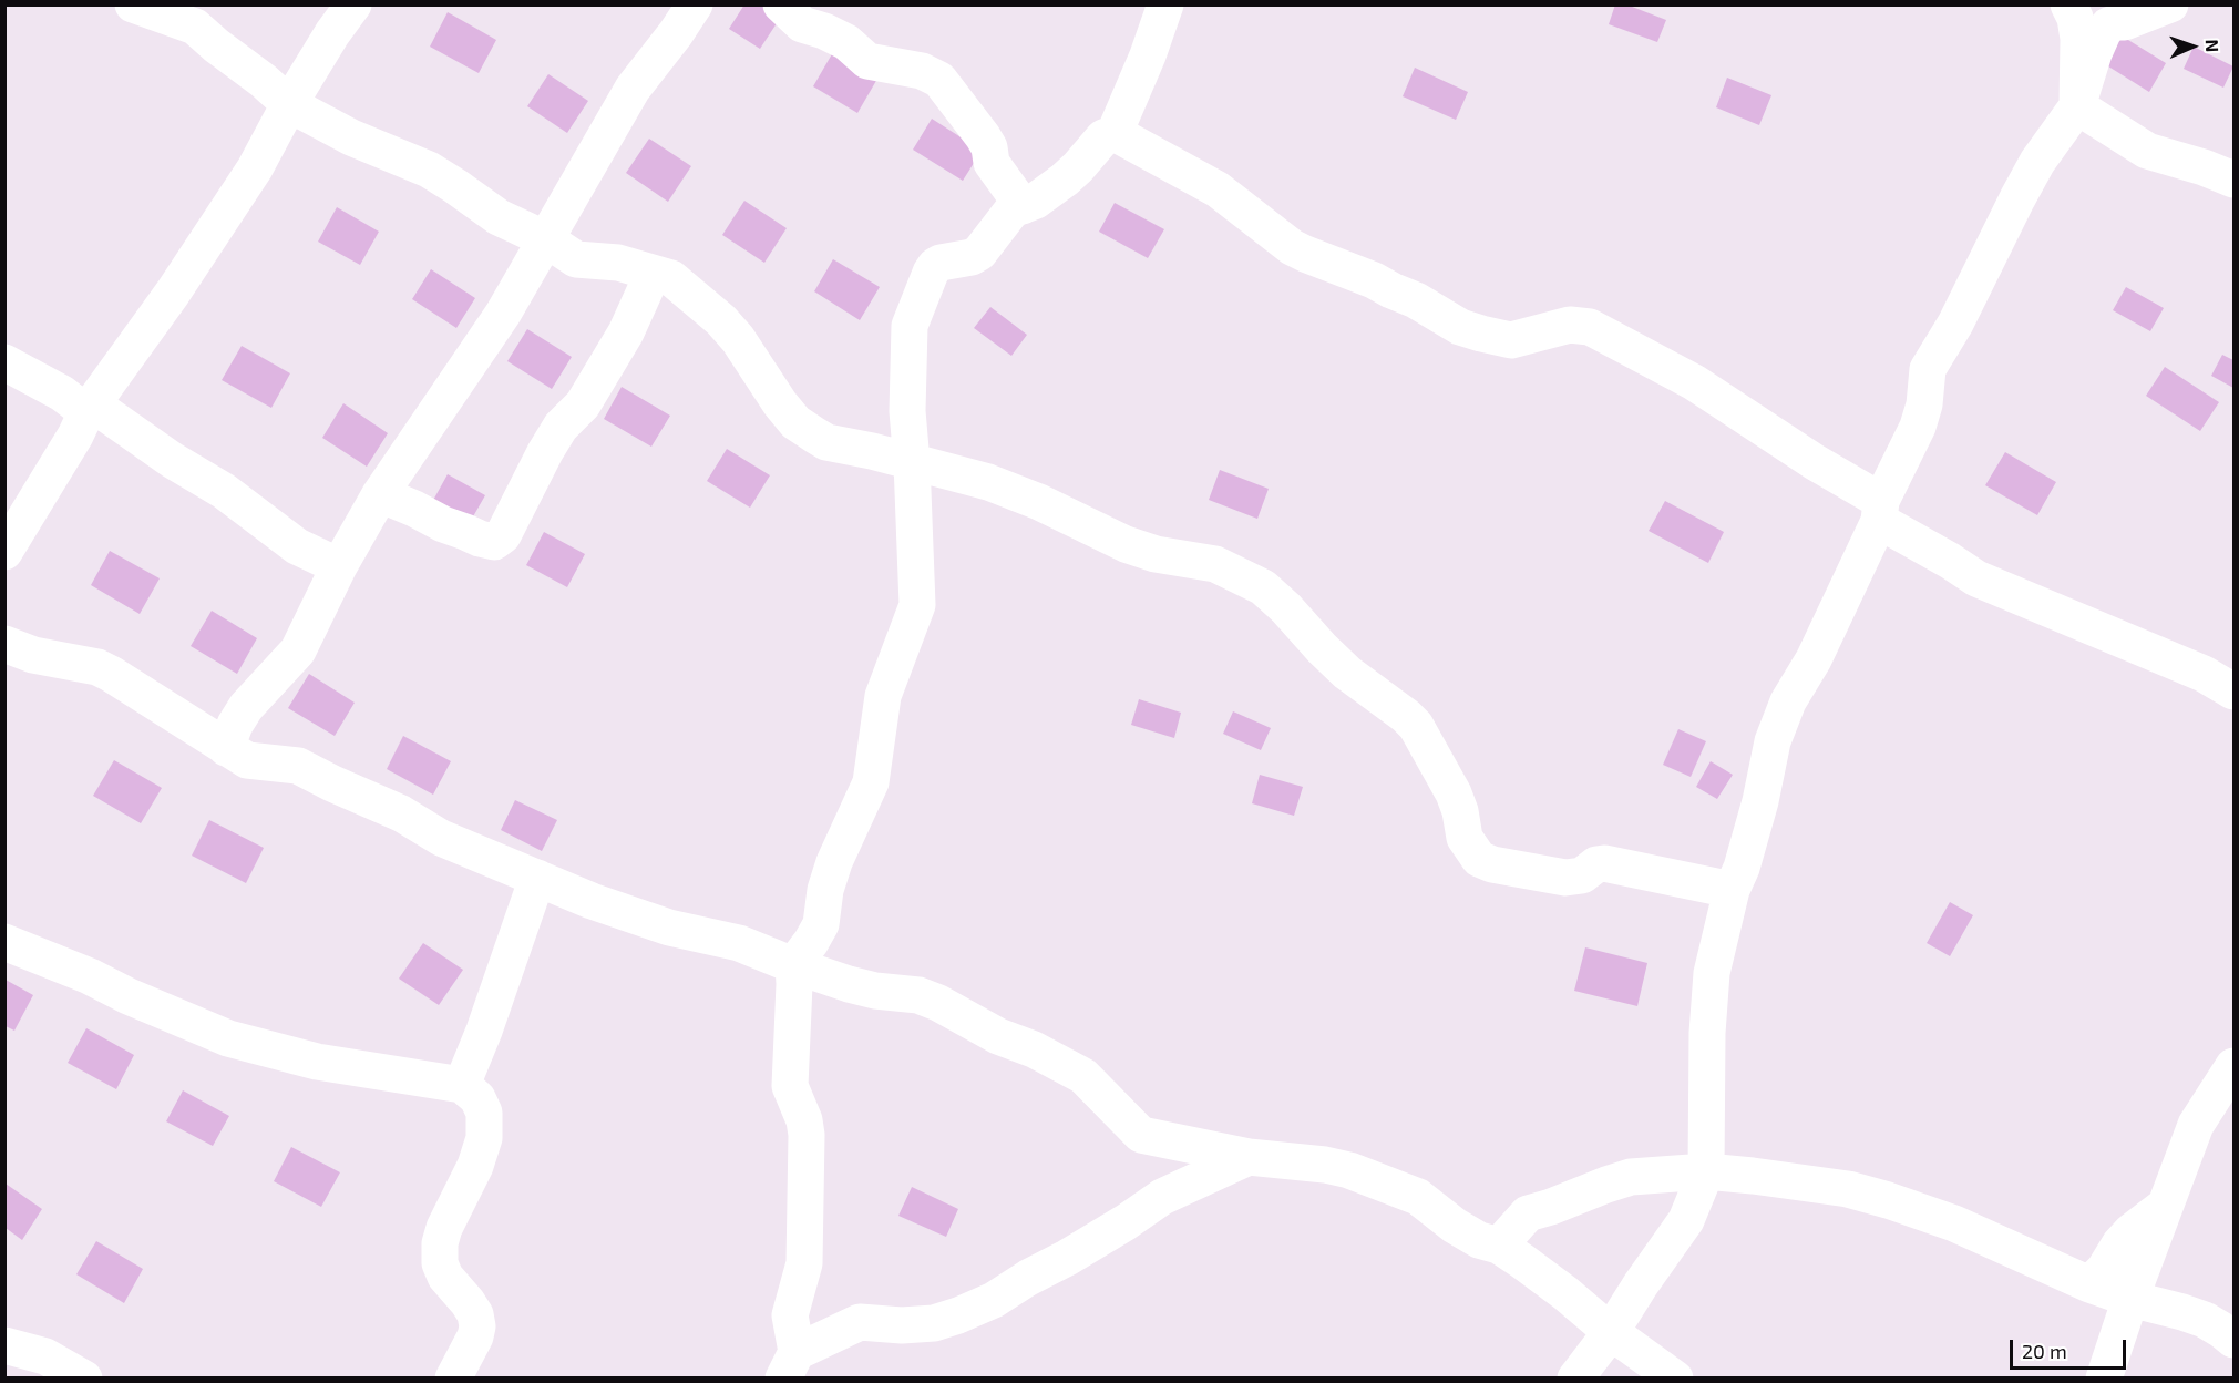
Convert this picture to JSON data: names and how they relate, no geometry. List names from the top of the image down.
{
  "scale_bar": "20 m",
  "north": "right"
}
